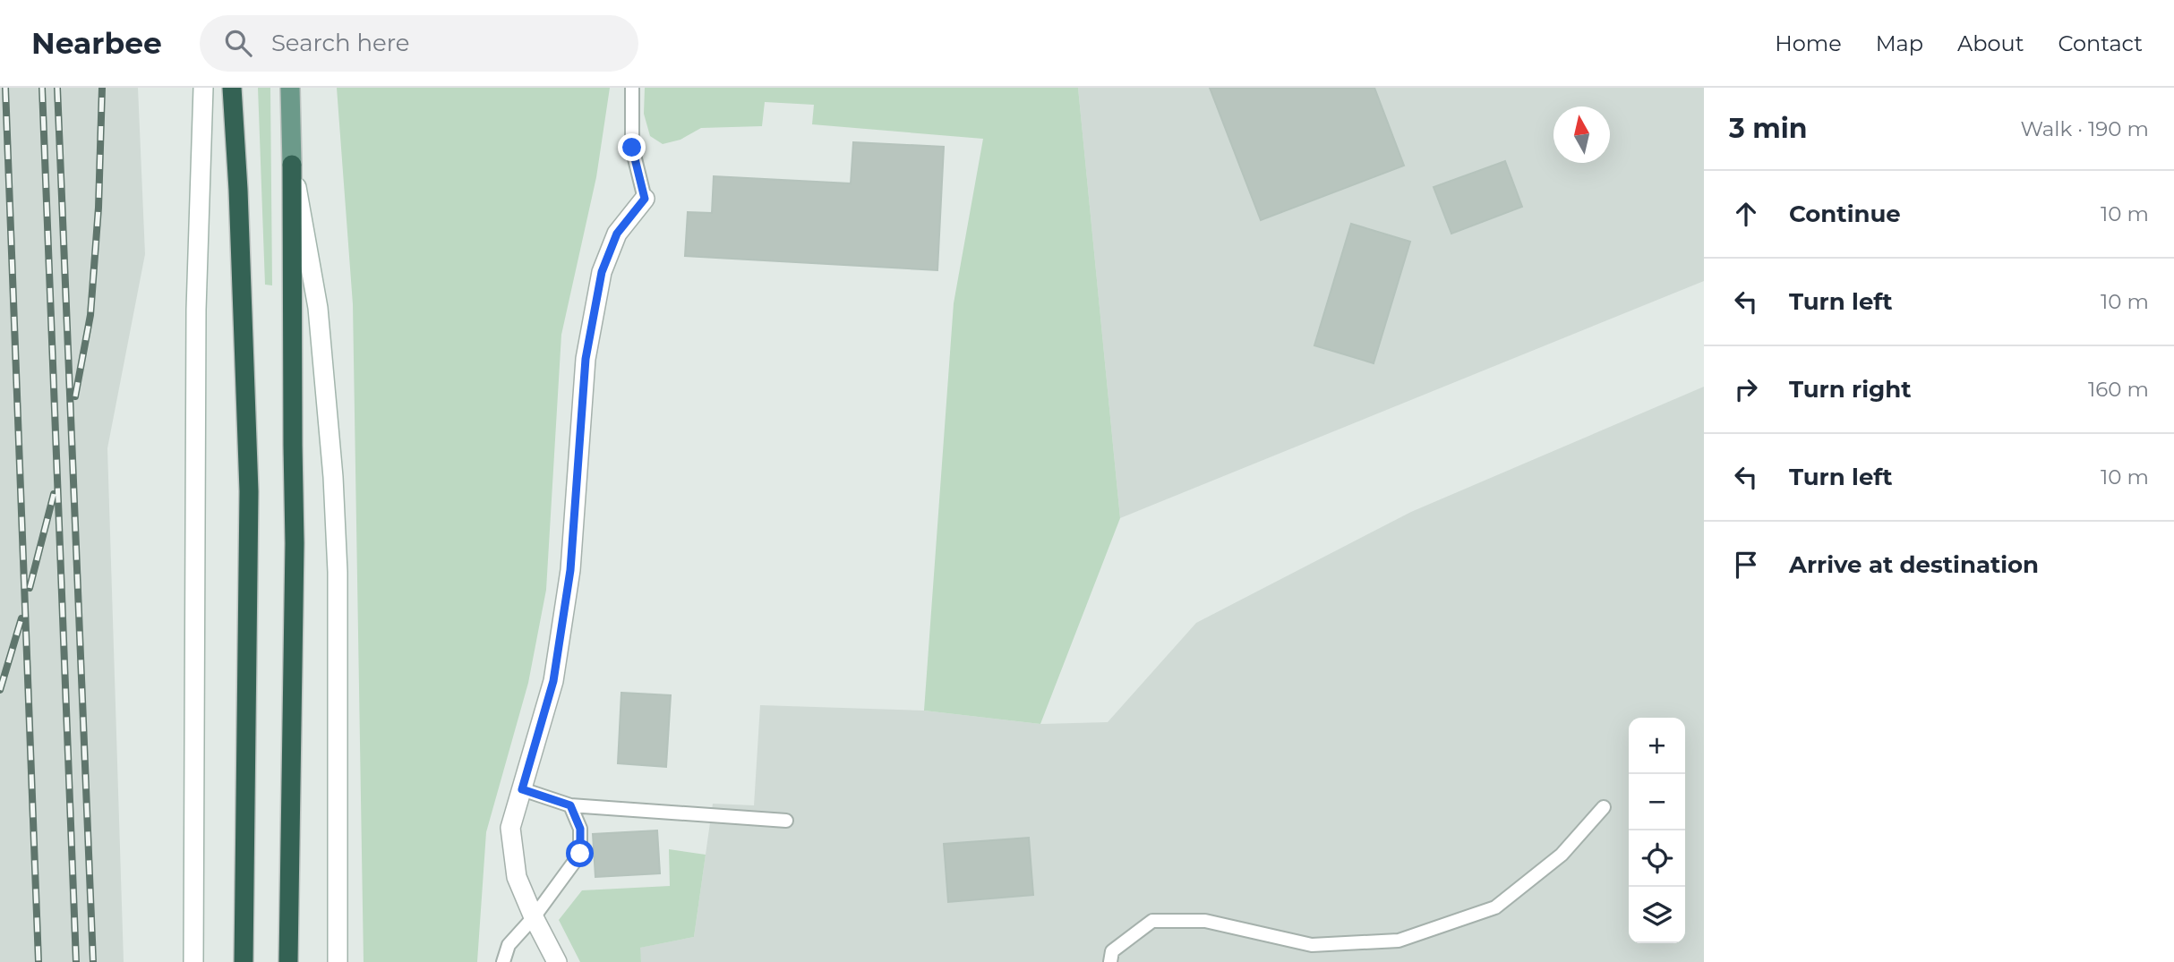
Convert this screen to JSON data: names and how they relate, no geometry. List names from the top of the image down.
{
  "north": "top",
  "page": {
    "header": "Nearbee",
    "search": "Search here",
    "nav": [
      "Home",
      "Map",
      "About",
      "Contact"
    ],
    "heading": ["3 min", "Walk · 190 m"],
    "list": [
      ["Continue", "10 m"],
      ["Turn left", "10 m"],
      ["Turn right", "160 m"],
      ["Turn left", "10 m"],
      "Arrive at destination"
    ],
    "map_buttons": ["+", "−"]
  }
}
